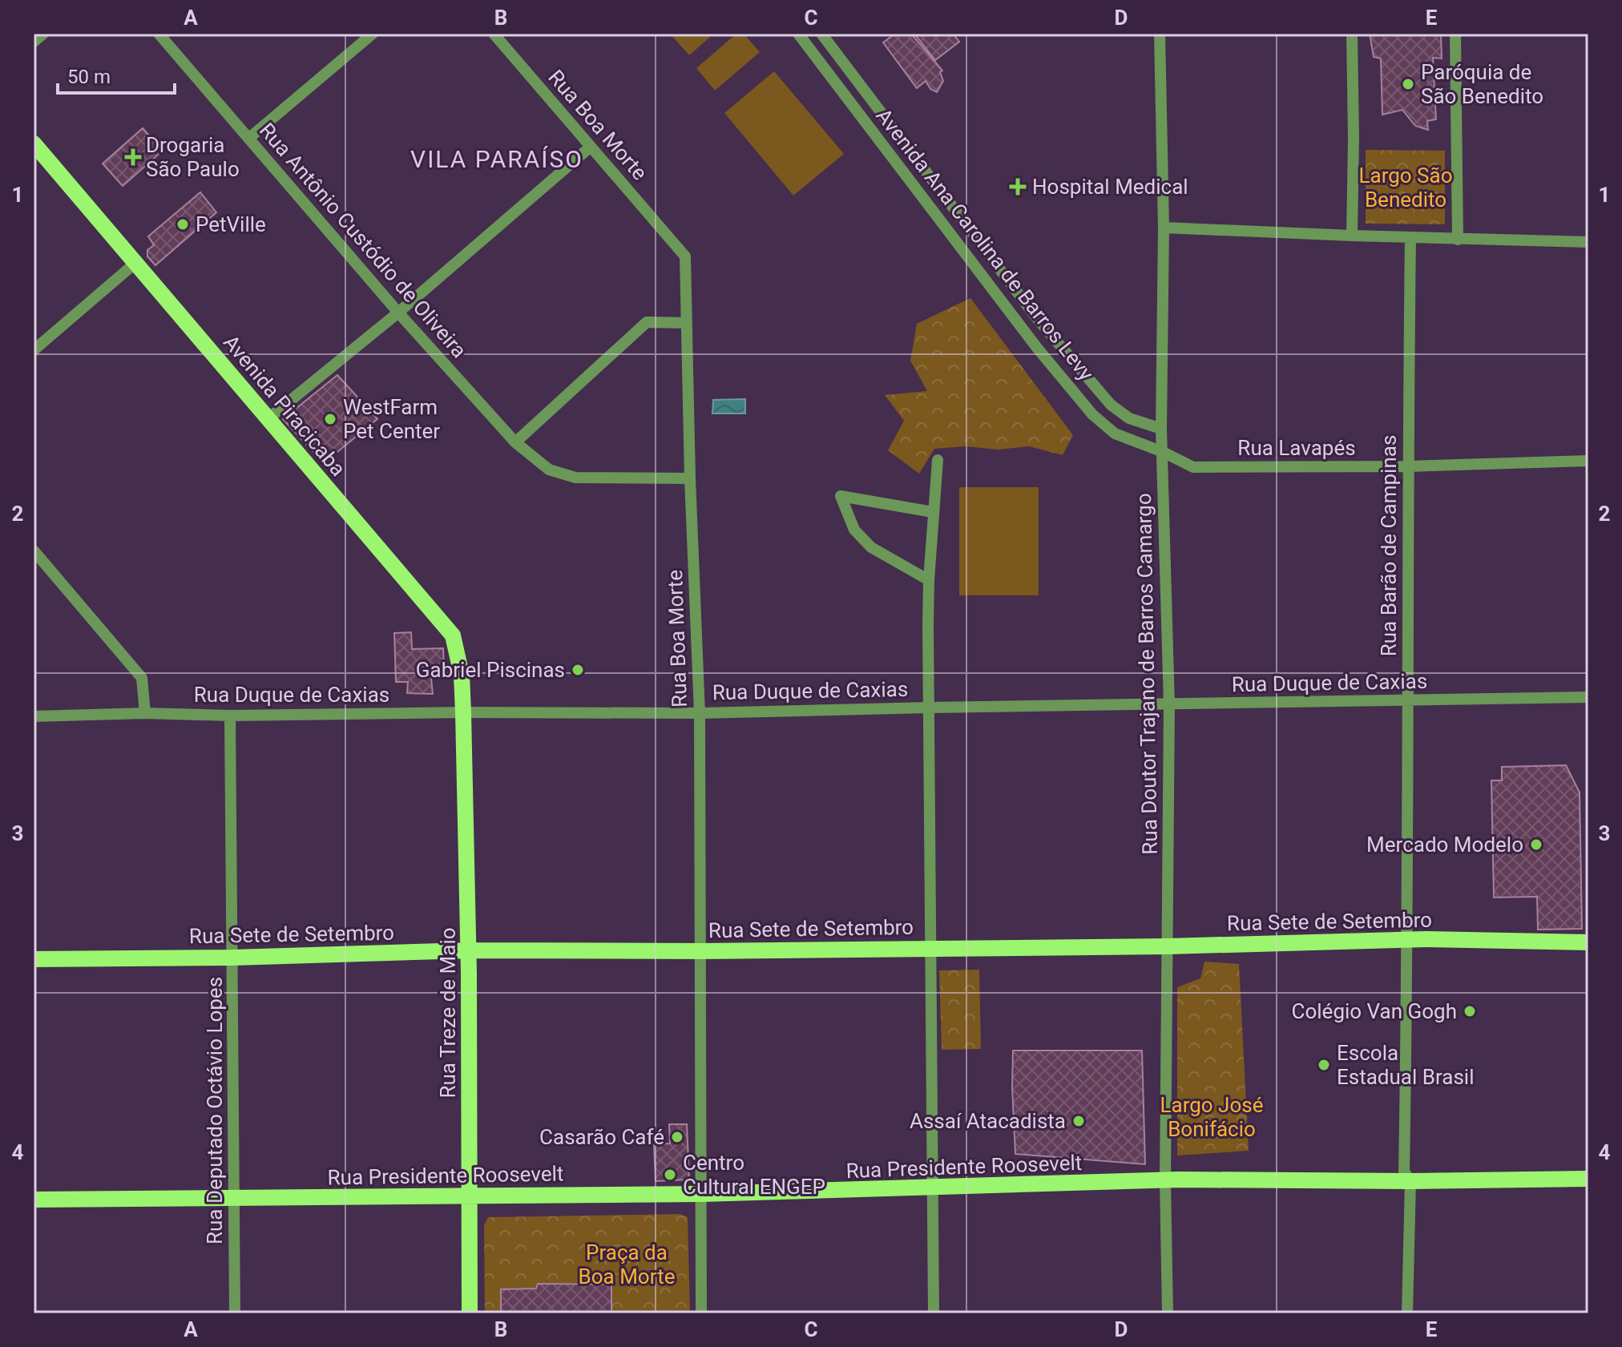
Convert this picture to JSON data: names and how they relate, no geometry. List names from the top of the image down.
{
  "streets": {
    "main road": [
      "Avenida Piracicaba",
      "Rua Sete de Setembro",
      "Rua Treze de Maio",
      "Rua Presidente Roosevelt"
    ],
    "street": [
      "Rua Boa Morte",
      "Rua Antônio Custódio de Oliveira",
      "Avenida Ana Carolina de Barros Levy",
      "Rua Lavapés",
      "Rua Barão de Campinas",
      "Rua Doutor Trajano de Barros Camargo",
      "Rua Duque de Caxias",
      "Rua Deputado Octávio Lopes"
    ]
  },
  "crossings": [
    ["Rua Boa Morte", "Rua Antônio Custódio de Oliveira"],
    ["Rua Boa Morte", "Rua Duque de Caxias"],
    ["Rua Boa Morte", "Rua Sete de Setembro"],
    ["Rua Boa Morte", "Rua Presidente Roosevelt"],
    ["Avenida Ana Carolina de Barros Levy", "Rua Lavapés"],
    ["Avenida Ana Carolina de Barros Levy", "Rua Doutor Trajano de Barros Camargo"],
    ["Avenida Piracicaba", "Rua Duque de Caxias"],
    ["Avenida Piracicaba", "Rua Treze de Maio"],
    ["Rua Lavapés", "Rua Barão de Campinas"],
    ["Rua Lavapés", "Rua Doutor Trajano de Barros Camargo"],
    ["Rua Barão de Campinas", "Rua Duque de Caxias"],
    ["Rua Barão de Campinas", "Rua Sete de Setembro"],
    ["Rua Barão de Campinas", "Rua Presidente Roosevelt"],
    ["Rua Doutor Trajano de Barros Camargo", "Rua Duque de Caxias"],
    ["Rua Doutor Trajano de Barros Camargo", "Rua Sete de Setembro"],
    ["Rua Doutor Trajano de Barros Camargo", "Rua Presidente Roosevelt"],
    ["Rua Duque de Caxias", "Rua Treze de Maio"],
    ["Rua Duque de Caxias", "Rua Deputado Octávio Lopes"],
    ["Rua Sete de Setembro", "Rua Treze de Maio"],
    ["Rua Sete de Setembro", "Rua Deputado Octávio Lopes"],
    ["Rua Treze de Maio", "Rua Presidente Roosevelt"],
    ["Rua Deputado Octávio Lopes", "Rua Presidente Roosevelt"]
  ],
  "districts": ["VILA PARAÍSO"],
  "parks": ["Largo São Benedito", "Largo José Bonifácio", "Praça da Boa Morte"],
  "places": {
    "other": [
      "Paróquia de São Benedito",
      "PetVille",
      "WestFarm Pet Center",
      "Gabriel Piscinas",
      "Mercado Modelo",
      "Colégio Van Gogh",
      "Escola Estadual Brasil",
      "Assaí Atacadista",
      "Casarão Café",
      "Centro Cultural ENGEP"
    ],
    "health": ["Drogaria São Paulo", "Hospital Medical"]
  },
  "scale_bar": "50 m",
  "grid": {
    "columns": [
      "A",
      "B",
      "C",
      "D",
      "E"
    ],
    "rows": [
      "1",
      "2",
      "3",
      "4"
    ]
  }
}
